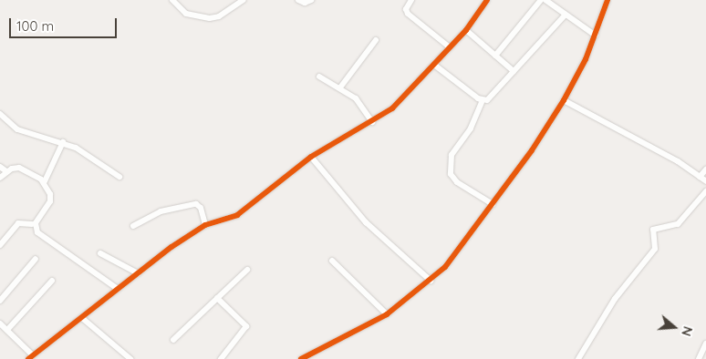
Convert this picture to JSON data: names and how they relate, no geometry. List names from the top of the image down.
{
  "scale_bar": "100 m",
  "north": "right"
}
